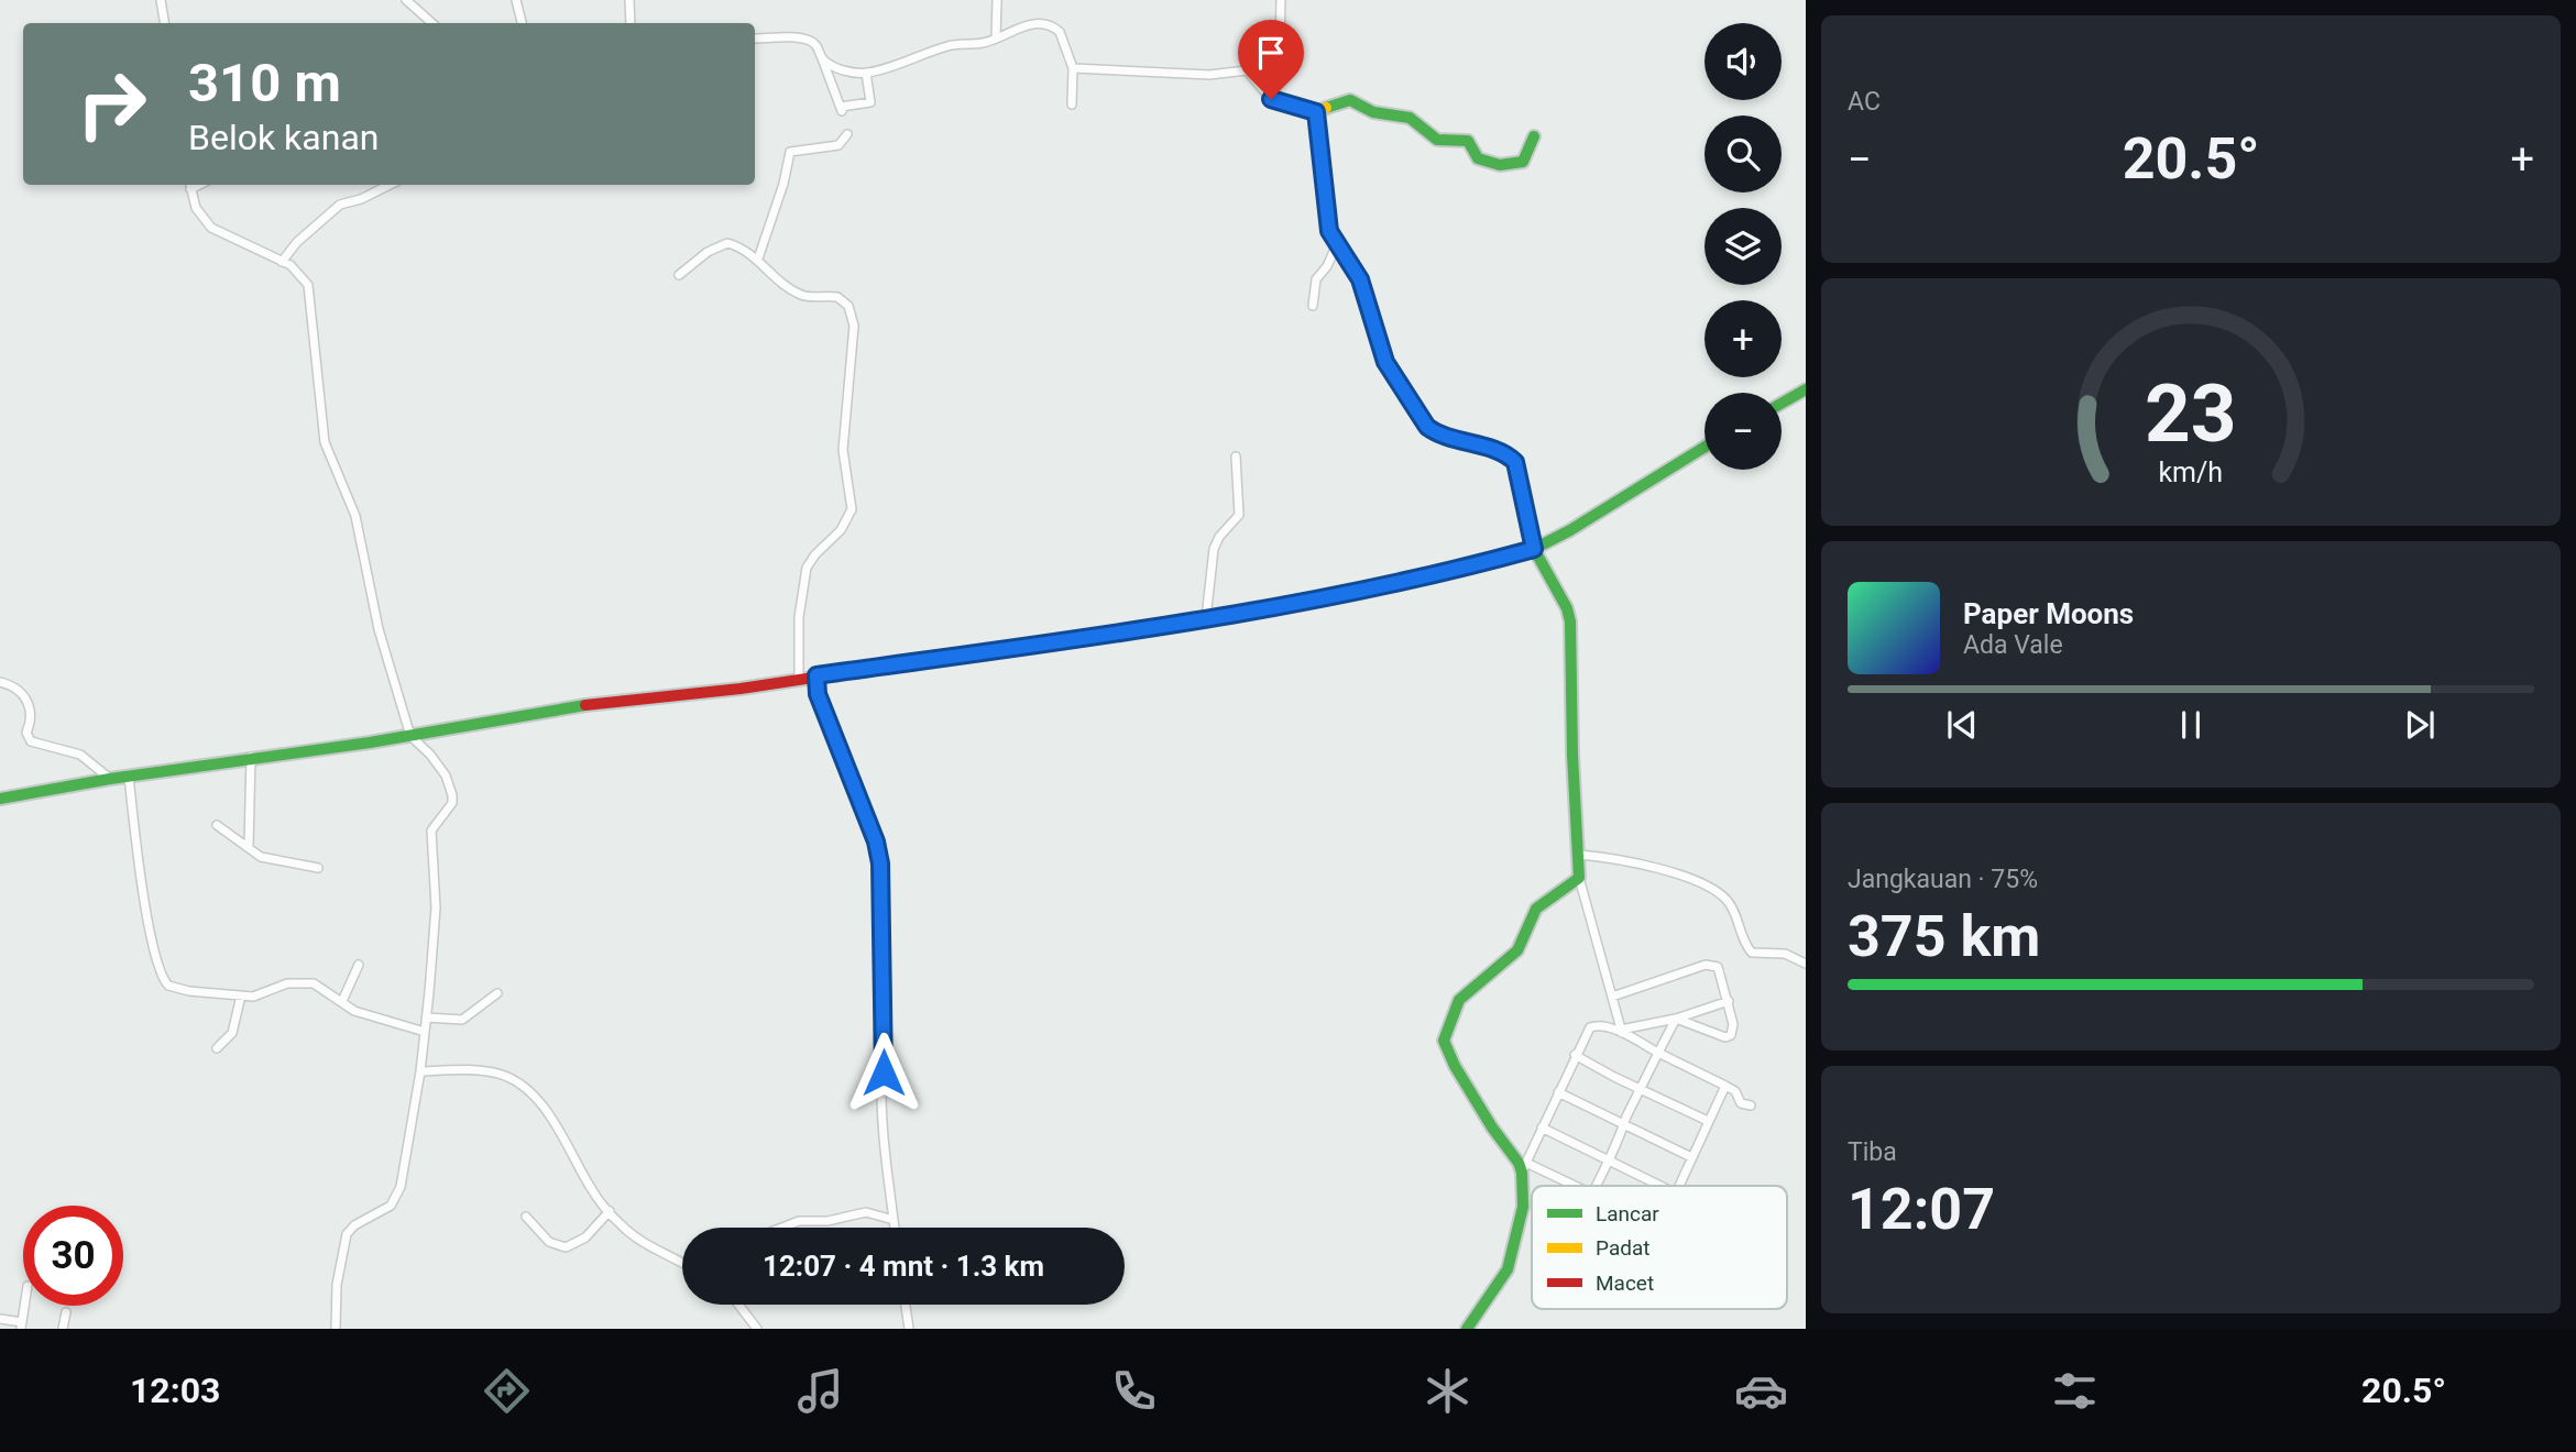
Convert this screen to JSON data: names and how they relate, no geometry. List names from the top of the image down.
{
  "legend": ["Lancar", "Padat", "Macet"],
  "page": {
    "tile": [
      "AC",
      ["Jangkauan · 75%", "375 km"],
      ["Tiba", "12:07"]
    ],
    "map_buttons": ["+", "−"],
    "turn": ["310 m", "Belok kanan"],
    "heat": ["−", "20.5°", "+"],
    "song": ["Paper Moons", "Ada Vale"],
    "limit": "30",
    "trip": "12:07 · 4 mnt · 1.3 km",
    "tabs": ["12:03", "20.5°"],
    "gauge": ["23", "km/h"]
  }
}
